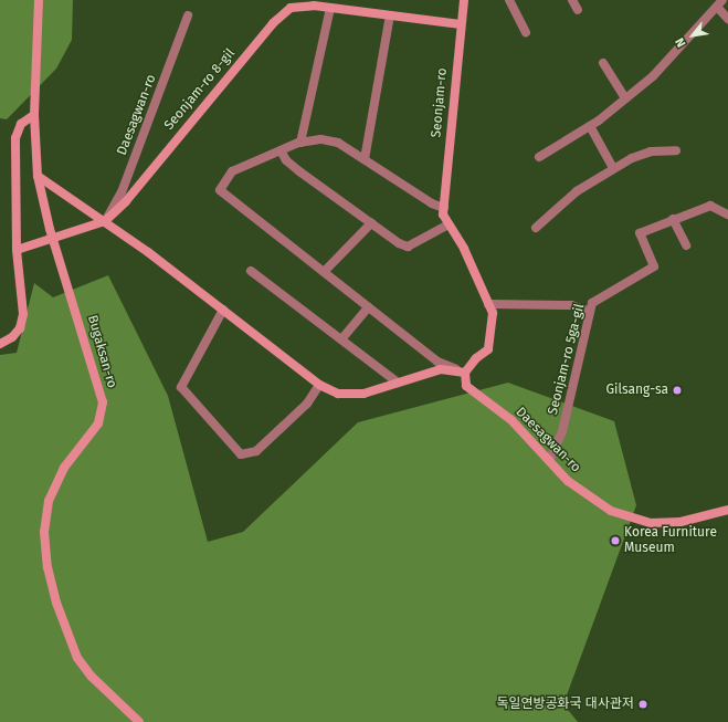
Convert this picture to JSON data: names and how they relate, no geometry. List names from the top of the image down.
{
  "streets": {
    "street": [
      "Seonjam-ro 8-gil",
      "Seonjam-ro",
      "Daesagwan-ro",
      "Bugaksan-ro",
      "Seonjam-ro 5ga-gil"
    ]
  },
  "crossings": [
    ["Seonjam-ro 8-gil", "Seonjam-ro"],
    ["Seonjam-ro 8-gil", "Daesagwan-ro"],
    ["Seonjam-ro", "Daesagwan-ro"],
    ["Daesagwan-ro", "Seonjam-ro 5ga-gil"]
  ],
  "places": ["Gilsang-sa", "Korea Furniture Museum", "독일연방공화국 대사관저"],
  "north": "bottom left"
}
